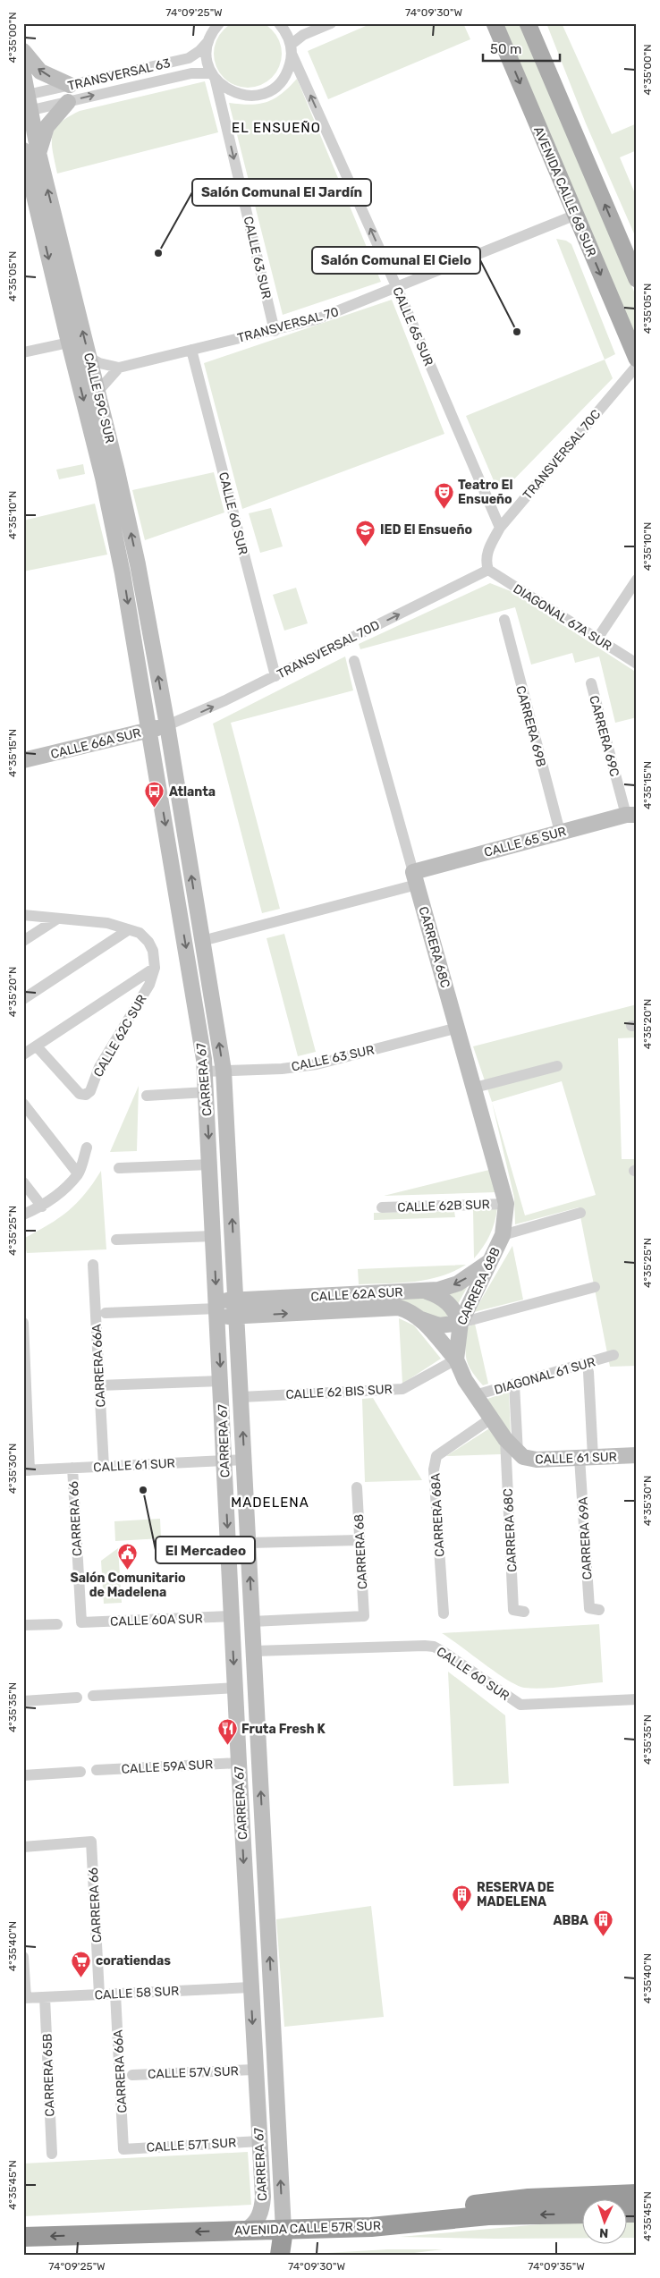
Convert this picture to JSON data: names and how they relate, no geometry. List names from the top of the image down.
{
  "streets": {
    "highway": ["AVENIDA CALLE 57R SUR"],
    "main road": ["AVENIDA CALLE 68 SUR"],
    "street": [
      "TRANSVERSAL 63",
      "CALLE 63 SUR",
      "TRANSVERSAL 70",
      "CALLE 65 SUR",
      "CALLE 59C SUR",
      "TRANSVERSAL 70C",
      "CALLE 60 SUR",
      "DIAGONAL 67A SUR",
      "TRANSVERSAL 70D",
      "CARRERA 69B",
      "CARRERA 69C",
      "CALLE 66A SUR",
      "CARRERA 68C",
      "CALLE 62C SUR",
      "CARRERA 67",
      "CALLE 62B SUR",
      "CARRERA 68B",
      "CALLE 62A SUR",
      "CARRERA 66A",
      "DIAGONAL 61 SUR",
      "CALLE 62 BIS SUR",
      "CALLE 61 SUR",
      "CARRERA 68A",
      "CARRERA 66",
      "CARRERA 69A",
      "CARRERA 68",
      "CALLE 60A SUR",
      "CALLE 59A SUR",
      "CALLE 58 SUR",
      "CALLE 57V SUR",
      "CARRERA 65B",
      "CALLE 57T SUR"
    ]
  },
  "crossings": [
    ["TRANSVERSAL 63", "CALLE 63 SUR"],
    ["TRANSVERSAL 63", "CALLE 59C SUR"],
    ["AVENIDA CALLE 68 SUR", "TRANSVERSAL 70"],
    ["CALLE 63 SUR", "TRANSVERSAL 70"],
    ["CALLE 63 SUR", "CARRERA 68C"],
    ["CALLE 63 SUR", "CARRERA 67"],
    ["TRANSVERSAL 70", "CALLE 65 SUR"],
    ["TRANSVERSAL 70", "CALLE 59C SUR"],
    ["TRANSVERSAL 70", "CALLE 60 SUR"],
    ["CALLE 65 SUR", "TRANSVERSAL 70C"],
    ["CALLE 65 SUR", "CARRERA 69B"],
    ["CALLE 65 SUR", "CARRERA 69C"],
    ["CALLE 65 SUR", "CARRERA 68C"],
    ["CALLE 65 SUR", "CARRERA 67"],
    ["CALLE 59C SUR", "TRANSVERSAL 70D"],
    ["CALLE 59C SUR", "CALLE 66A SUR"],
    ["CALLE 59C SUR", "CARRERA 67"],
    ["TRANSVERSAL 70C", "DIAGONAL 67A SUR"],
    ["TRANSVERSAL 70C", "TRANSVERSAL 70D"],
    ["CALLE 60 SUR", "TRANSVERSAL 70D"],
    ["CALLE 60 SUR", "CARRERA 67"],
    ["DIAGONAL 67A SUR", "TRANSVERSAL 70D"],
    ["TRANSVERSAL 70D", "CALLE 66A SUR"],
    ["TRANSVERSAL 70D", "CARRERA 67"],
    ["CALLE 66A SUR", "CARRERA 67"],
    ["CARRERA 68C", "CALLE 62B SUR"],
    ["CARRERA 68C", "CARRERA 68B"],
    ["CARRERA 67", "CALLE 62A SUR"],
    ["CARRERA 67", "CALLE 62 BIS SUR"],
    ["CARRERA 67", "CALLE 61 SUR"],
    ["CARRERA 67", "CARRERA 68"],
    ["CARRERA 67", "CALLE 60A SUR"],
    ["CARRERA 67", "CALLE 59A SUR"],
    ["CARRERA 67", "CALLE 58 SUR"],
    ["CARRERA 67", "CALLE 57V SUR"],
    ["CARRERA 67", "CALLE 57T SUR"],
    ["CARRERA 67", "AVENIDA CALLE 57R SUR"],
    ["CARRERA 68B", "CALLE 62A SUR"],
    ["CARRERA 68B", "DIAGONAL 61 SUR"],
    ["CARRERA 68B", "CALLE 62 BIS SUR"],
    ["CARRERA 68B", "CALLE 61 SUR"],
    ["CARRERA 68B", "CARRERA 68A"],
    ["CALLE 62A SUR", "CALLE 62 BIS SUR"],
    ["CARRERA 66A", "CALLE 61 SUR"],
    ["CARRERA 66A", "CALLE 58 SUR"],
    ["CARRERA 66A", "CALLE 57T SUR"],
    ["CALLE 61 SUR", "CARRERA 66"],
    ["CALLE 61 SUR", "CARRERA 69A"],
    ["CARRERA 66", "CALLE 60A SUR"],
    ["CARRERA 66", "CALLE 58 SUR"],
    ["CALLE 58 SUR", "CARRERA 65B"]
  ],
  "one_way": ["CALLE 63 SUR", "TRANSVERSAL 70D"],
  "districts": ["EL ENSUEÑO", "MADELENA"],
  "places": {
    "other": ["Salón Comunal El Jardín", "Salón Comunal El Cielo", "El Mercadeo"],
    "theatre": ["Teatro El Ensueño"],
    "school or university": ["IED El Ensueño"],
    "bus stop": ["Atlanta"],
    "public building": ["Salón Comunitario de Madelena"],
    "restaurant": ["Fruta Fresh K"],
    "building": ["RESERVA DE MADELENA", "ABBA"],
    "supermarket": ["coratiendas"]
  },
  "scale_bar": "50 m",
  "north": "bottom",
  "coordinates": [
    "74°09'25\"W",
    "74°09'30\"W",
    "4°35'00\"N",
    "4°35'05\"N",
    "4°35'10\"N",
    "4°35'15\"N",
    "4°35'20\"N",
    "4°35'25\"N",
    "4°35'30\"N",
    "4°35'35\"N",
    "4°35'40\"N",
    "4°35'45\"N",
    "74°09'35\"W"
  ]
}
